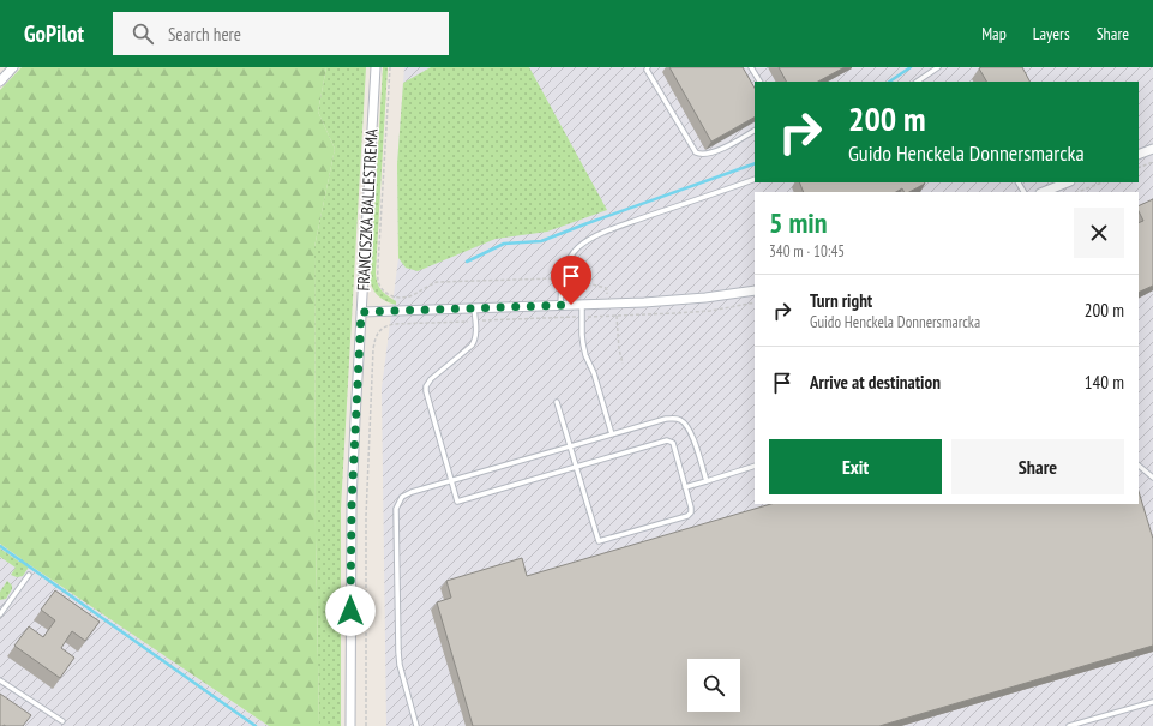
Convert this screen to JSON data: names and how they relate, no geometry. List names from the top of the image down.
{
  "streets": {
    "street": ["FRANCISZKA BALLESTREMA"]
  },
  "page": {
    "header": "GoPilot",
    "search": "Search here",
    "nav": ["Map", "Layers", "Share"],
    "turn": ["200 m", "Guido Henckela Donnersmarcka"],
    "heading": ["5 min", "340 m · 10:45"],
    "list": [
      {
        "name": "Turn right",
        "note": "Guido Henckela Donnersmarcka",
        "value": "200 m"
      },
      {
        "name": "Arrive at destination",
        "value": "140 m"
      }
    ],
    "buttons": ["Exit", "Share"]
  }
}
